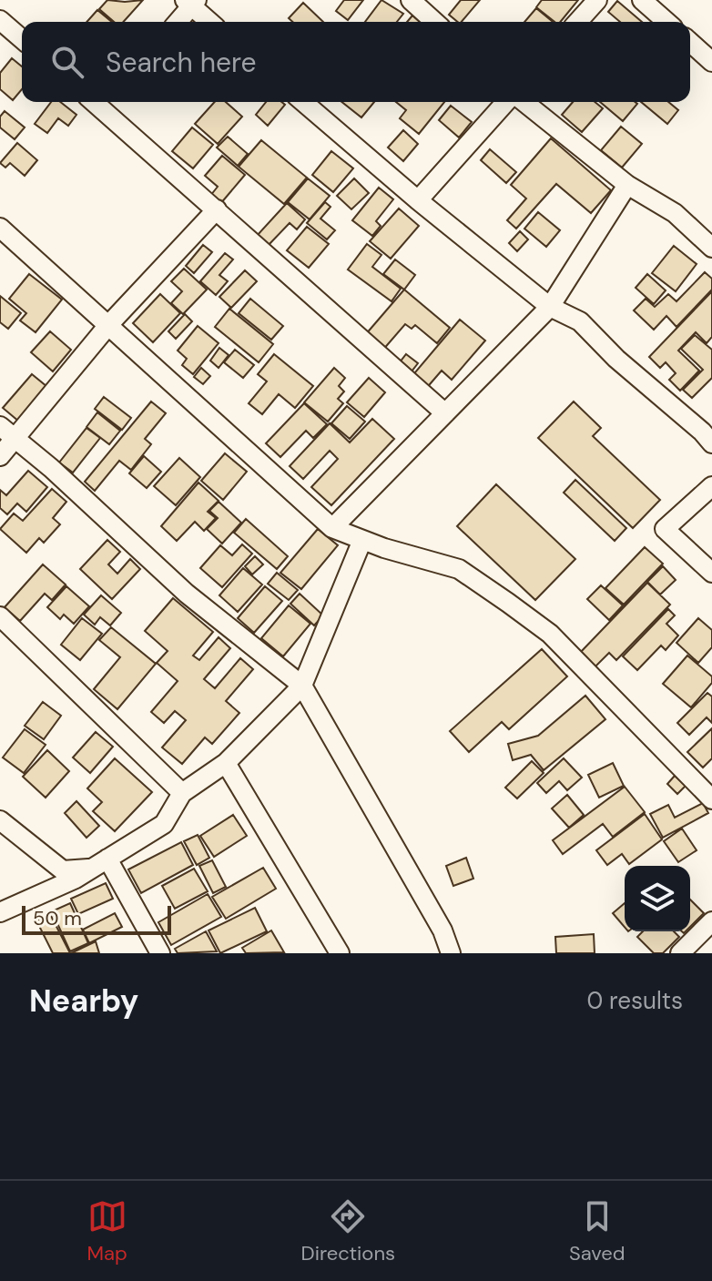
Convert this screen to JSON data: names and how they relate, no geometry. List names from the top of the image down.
{
  "scale_bar": "50 m",
  "page": {
    "search": "Search here",
    "scale": "50 m",
    "heading": ["Nearby", "0 results"],
    "nav": ["Map", "Directions", "Saved"]
  }
}
